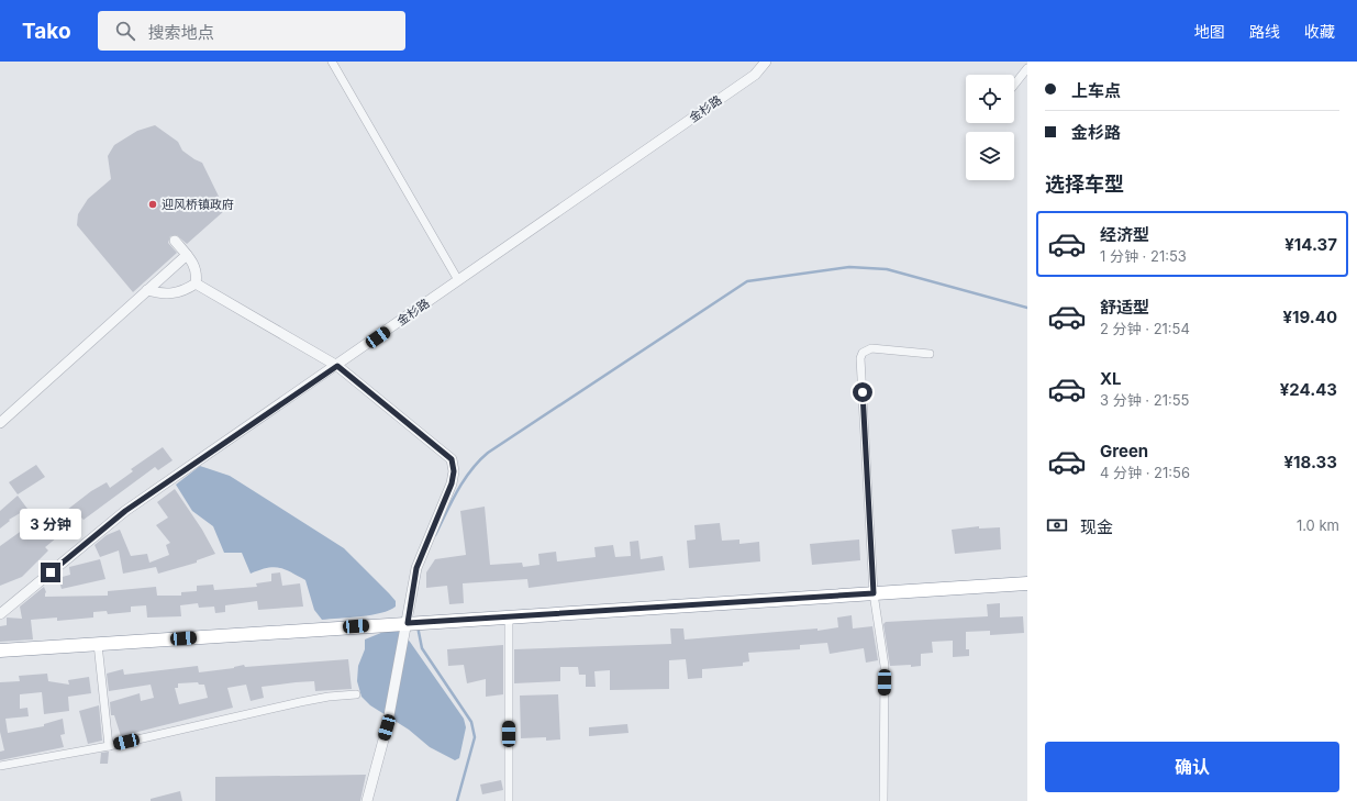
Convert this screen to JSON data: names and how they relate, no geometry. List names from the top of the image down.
{
  "streets": {
    "street": ["金杉路"]
  },
  "places": ["迎风桥镇政府"],
  "page": {
    "header": "Tako",
    "search": "搜索地点",
    "nav": ["地图", "路线", "收藏"],
    "banner": ["上车点", "金杉路"],
    "heading": "选择车型",
    "list": [
      {
        "name": "经济型",
        "note": "1 分钟 · 21:53",
        "value": "¥14.37"
      },
      {
        "name": "舒适型",
        "note": "2 分钟 · 21:54",
        "value": "¥19.40"
      },
      {
        "name": "XL",
        "note": "3 分钟 · 21:55",
        "value": "¥24.43"
      },
      {
        "name": "Green",
        "note": "4 分钟 · 21:56",
        "value": "¥18.33"
      }
    ],
    "pay": ["现金", "1.0 km"],
    "bubble": "3 分钟",
    "buttons": "确认"
  }
}
